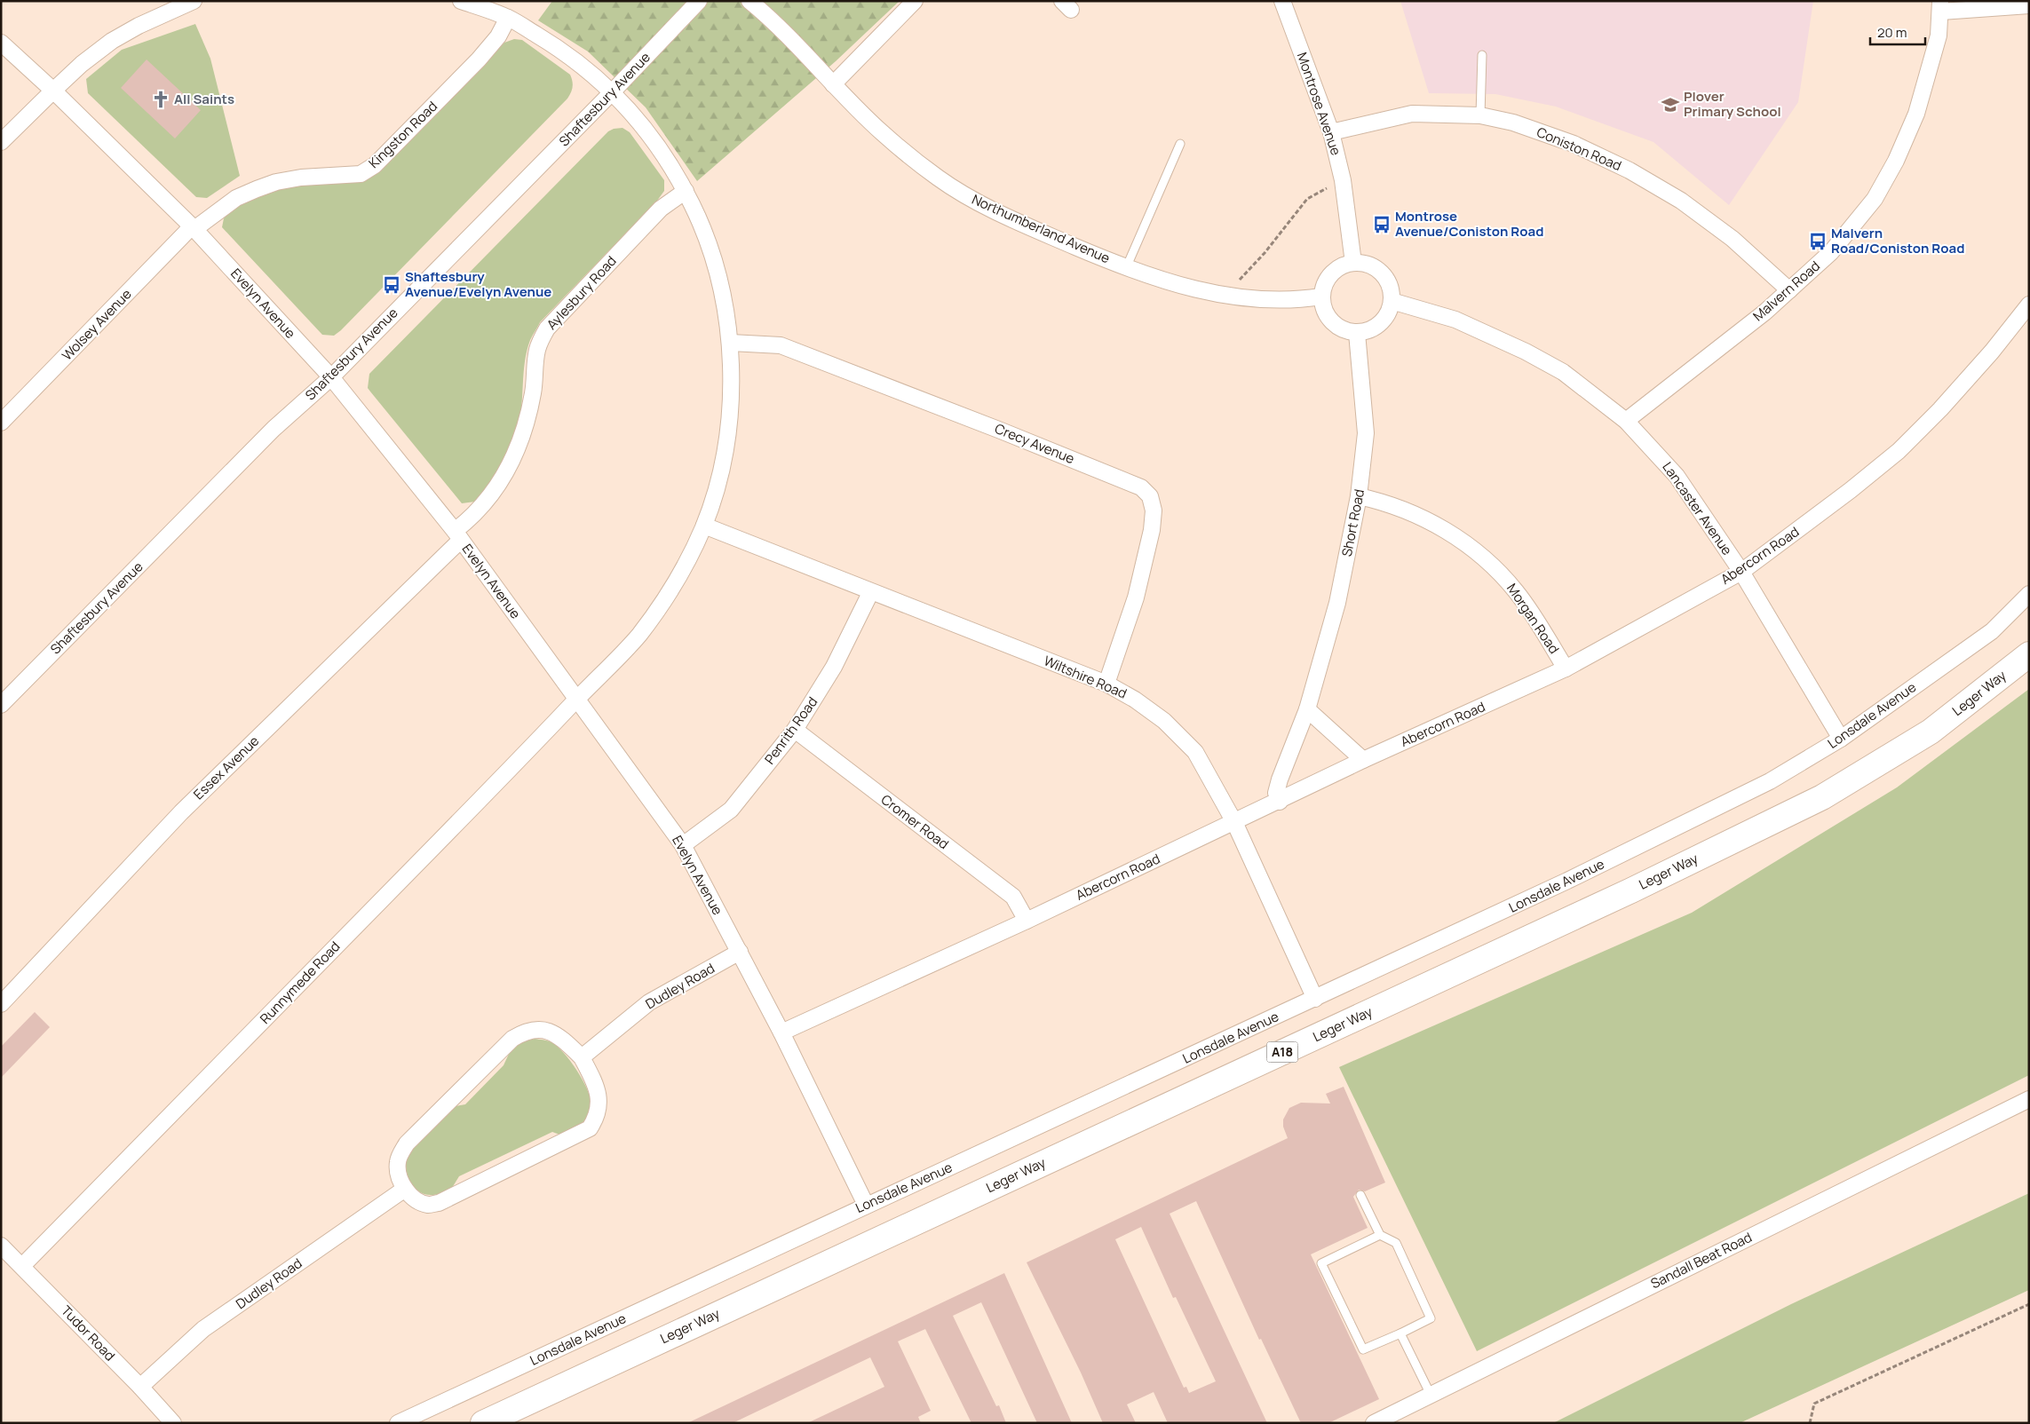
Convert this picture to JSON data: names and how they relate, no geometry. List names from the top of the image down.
{
  "streets": {
    "highway": ["Leger Way", "A18"],
    "street": [
      "Shaftesbury Avenue",
      "Montrose Avenue",
      "Kingston Road",
      "Coniston Road",
      "Northumberland Avenue",
      "Malvern Road",
      "Aylesbury Road",
      "Evelyn Avenue",
      "Wolsey Avenue",
      "Crecy Avenue",
      "Lancaster Avenue",
      "Short Road",
      "Abercorn Road",
      "Morgan Road",
      "Wiltshire Road",
      "Lonsdale Avenue",
      "Penrith Road",
      "Essex Avenue",
      "Cromer Road",
      "Runnymede Road",
      "Dudley Road",
      "Sandall Beat Road",
      "Tudor Road"
    ]
  },
  "crossings": [
    ["Shaftesbury Avenue", "Evelyn Avenue"],
    ["Shaftesbury Avenue", "Runnymede Road"],
    ["Montrose Avenue", "Coniston Road"],
    ["Montrose Avenue", "Northumberland Avenue"],
    ["Montrose Avenue", "Lancaster Avenue"],
    ["Montrose Avenue", "Short Road"],
    ["Kingston Road", "Evelyn Avenue"],
    ["Kingston Road", "Wolsey Avenue"],
    ["Kingston Road", "Runnymede Road"],
    ["Coniston Road", "Malvern Road"],
    ["Northumberland Avenue", "Lancaster Avenue"],
    ["Northumberland Avenue", "Short Road"],
    ["Malvern Road", "Lancaster Avenue"],
    ["Aylesbury Road", "Evelyn Avenue"],
    ["Aylesbury Road", "Essex Avenue"],
    ["Aylesbury Road", "Runnymede Road"],
    ["Evelyn Avenue", "Wolsey Avenue"],
    ["Evelyn Avenue", "Abercorn Road"],
    ["Evelyn Avenue", "Lonsdale Avenue"],
    ["Evelyn Avenue", "Penrith Road"],
    ["Evelyn Avenue", "Essex Avenue"],
    ["Evelyn Avenue", "Runnymede Road"],
    ["Evelyn Avenue", "Dudley Road"],
    ["Crecy Avenue", "Wiltshire Road"],
    ["Crecy Avenue", "Runnymede Road"],
    ["Lancaster Avenue", "Short Road"],
    ["Lancaster Avenue", "Abercorn Road"],
    ["Lancaster Avenue", "Lonsdale Avenue"],
    ["Short Road", "Abercorn Road"],
    ["Short Road", "Morgan Road"],
    ["Abercorn Road", "Morgan Road"],
    ["Abercorn Road", "Wiltshire Road"],
    ["Abercorn Road", "Cromer Road"],
    ["Wiltshire Road", "Lonsdale Avenue"],
    ["Wiltshire Road", "Penrith Road"],
    ["Wiltshire Road", "Runnymede Road"],
    ["Penrith Road", "Cromer Road"],
    ["Runnymede Road", "Tudor Road"],
    ["Dudley Road", "Tudor Road"]
  ],
  "places": {
    "church": ["All Saints"],
    "school or university": ["Plover Primary School"],
    "bus stop": ["Montrose Avenue/Coniston Road", "Malvern Road/Coniston Road", "Shaftesbury Avenue/Evelyn Avenue"]
  },
  "scale_bar": "20 m"
}
